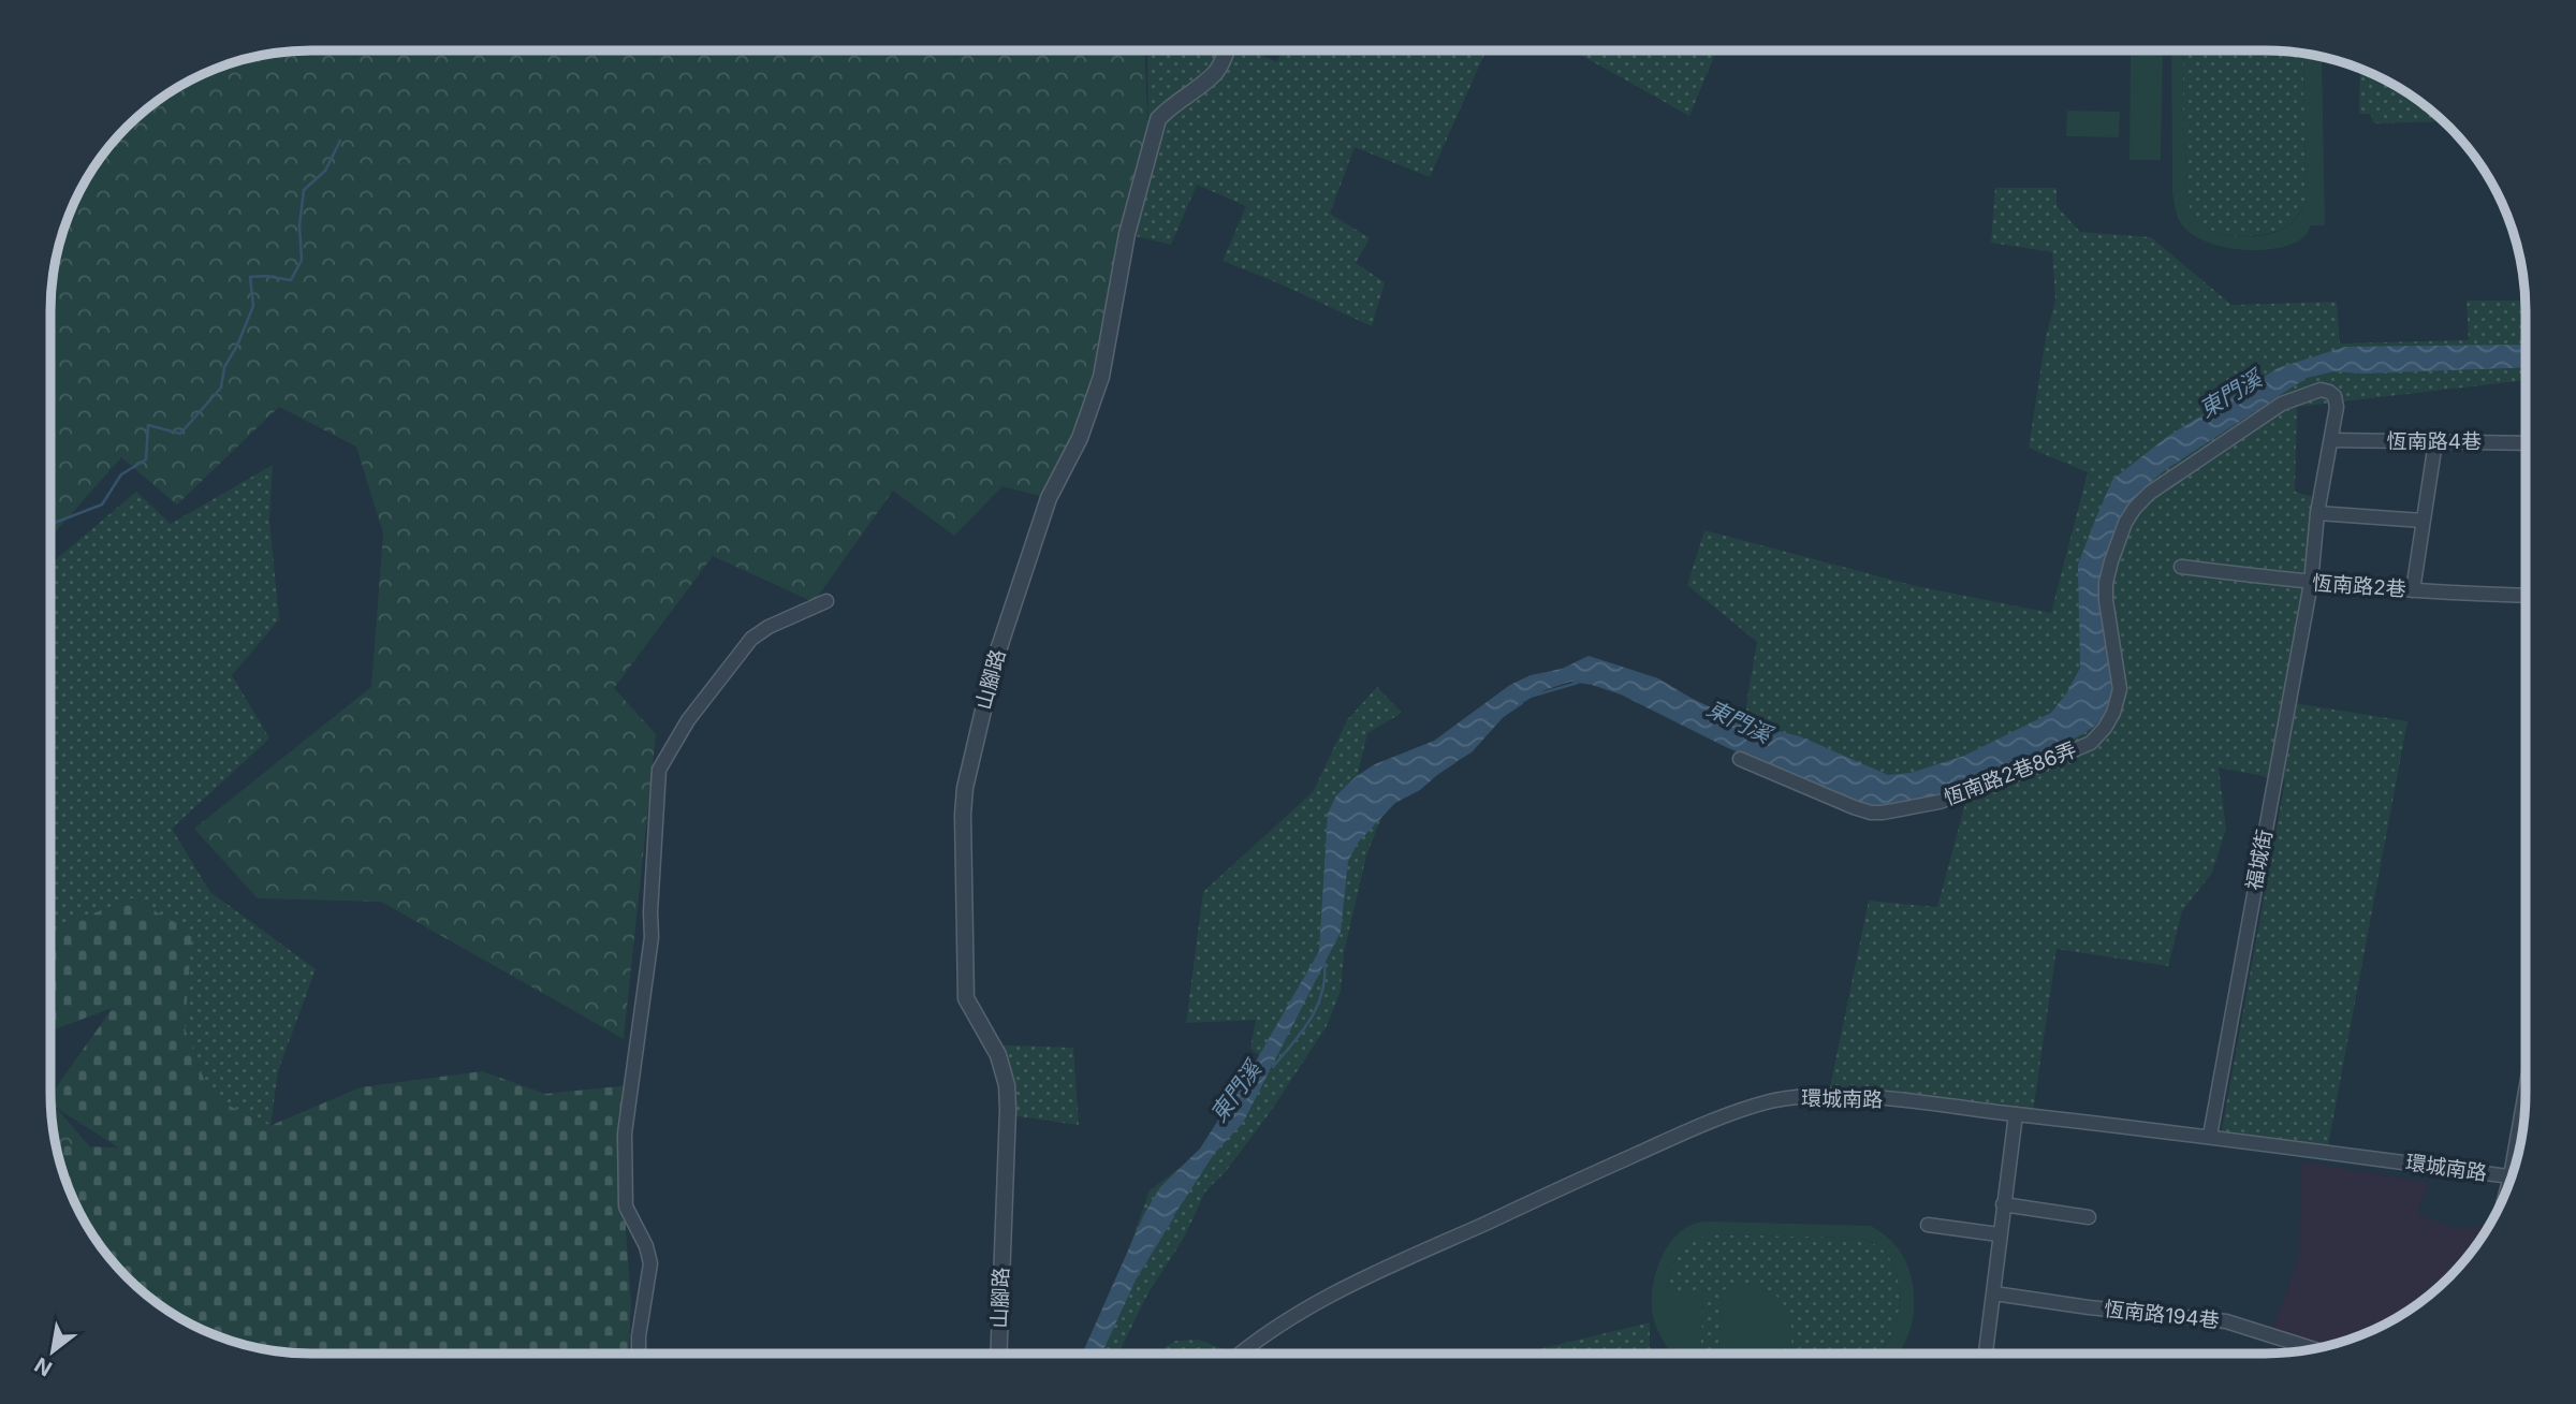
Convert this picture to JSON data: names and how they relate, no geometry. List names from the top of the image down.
{
  "streets": {
    "street": [
      "恆南路4巷",
      "恆南路2巷",
      "山腳路",
      "恆南路2巷86弄",
      "福城街",
      "環城南路",
      "恆南路194巷"
    ]
  },
  "crossings": [
    ["恆南路4巷", "恆南路2巷86弄"],
    ["恆南路2巷", "恆南路2巷86弄"],
    ["恆南路2巷", "福城街"],
    ["恆南路2巷86弄", "福城街"],
    ["福城街", "環城南路"]
  ],
  "water": ["東門溪"],
  "north": "bottom left"
}
